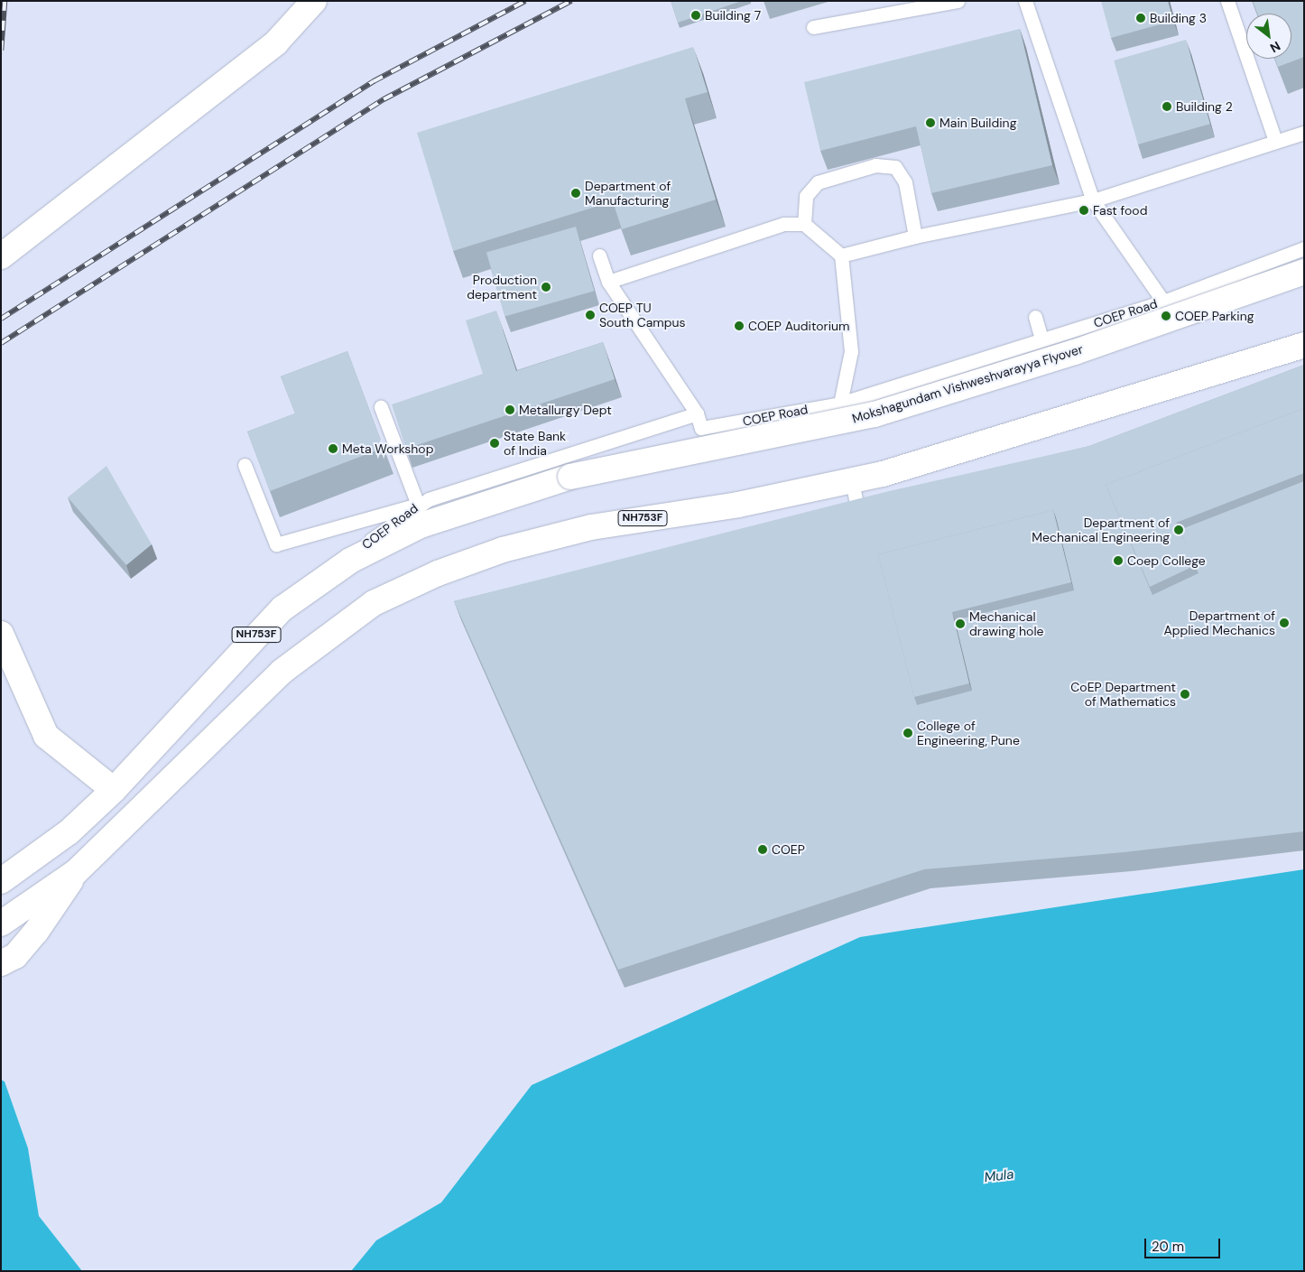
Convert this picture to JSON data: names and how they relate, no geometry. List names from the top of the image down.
{
  "streets": {
    "main road": ["Mokshagundam Vishweshvarayya Flyover", "NH753F"],
    "lane": ["COEP Road"]
  },
  "crossings": [
    ["COEP Road", "Mokshagundam Vishweshvarayya Flyover"],
    ["COEP Road", "NH753F"],
    ["Mokshagundam Vishweshvarayya Flyover", "NH753F"]
  ],
  "water": ["Mula"],
  "places": [
    "Building 7",
    "Building 3",
    "Building 2",
    "Main Building",
    "Department of Manufacturing",
    "Fast food",
    "Production department",
    "COEP TU South Campus",
    "COEP Parking",
    "COEP Auditorium",
    "Metallurgy Dept",
    "State Bank of India",
    "Meta Workshop",
    "Department of Mechanical Engineering",
    "Coep College",
    "Department of Applied Mechanics",
    "Mechanical drawing hole",
    "CoEP Department of Mathematics",
    "College of Engineering, Pune",
    "COEP"
  ],
  "scale_bar": "20 m",
  "north": "bottom right"
}
